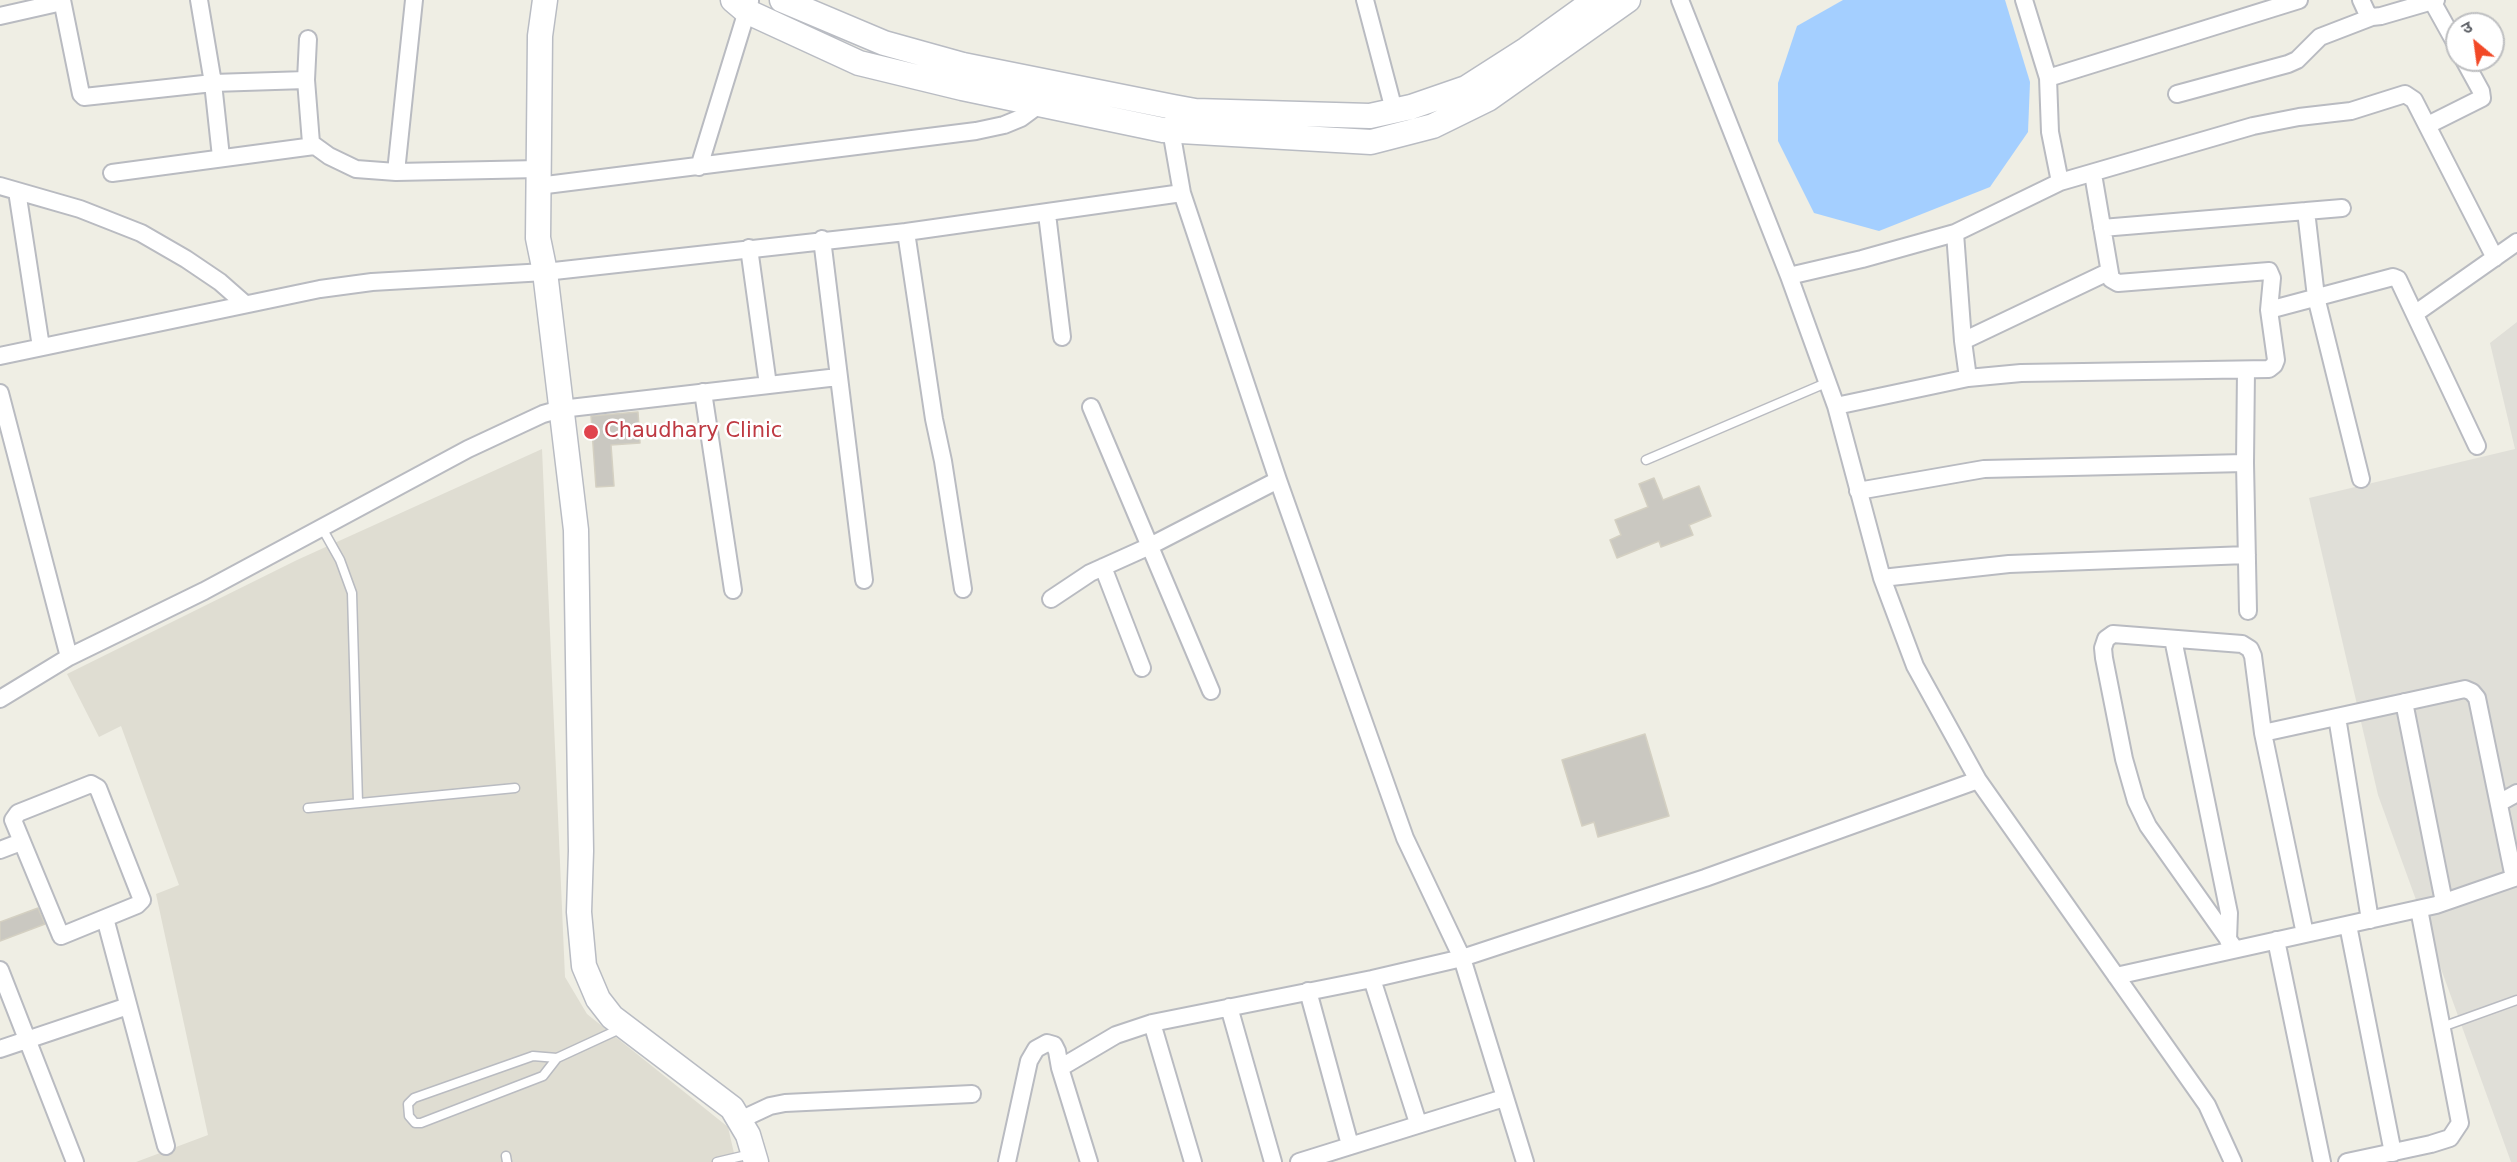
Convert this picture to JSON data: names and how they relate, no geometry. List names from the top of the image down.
{
  "places": ["Chaudhary Clinic"],
  "north": "top left"
}
